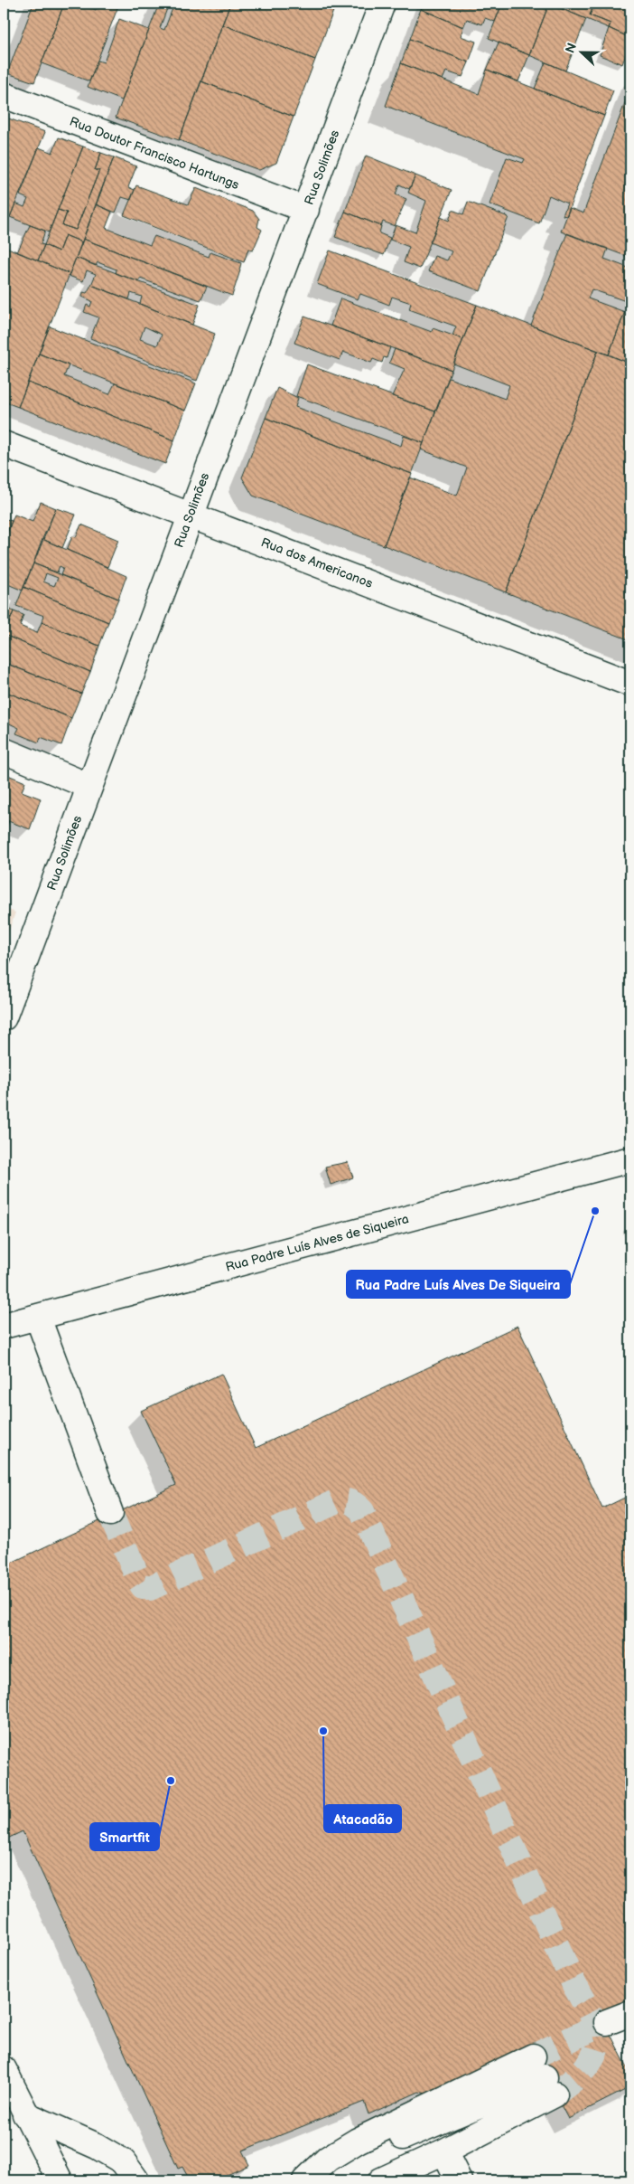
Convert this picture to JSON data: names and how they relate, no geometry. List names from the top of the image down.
{
  "streets": {
    "street": [
      "Rua Doutor Francisco Hartungs",
      "Rua Solimões",
      "Rua dos Americanos",
      "Rua Padre Luís Alves de Siqueira"
    ]
  },
  "crossings": [
    ["Rua Doutor Francisco Hartungs", "Rua Solimões"],
    ["Rua Solimões", "Rua dos Americanos"]
  ],
  "places": ["Rua Padre Luís Alves De Siqueira", "Atacadão", "Smartfit"],
  "north": "left"
}
